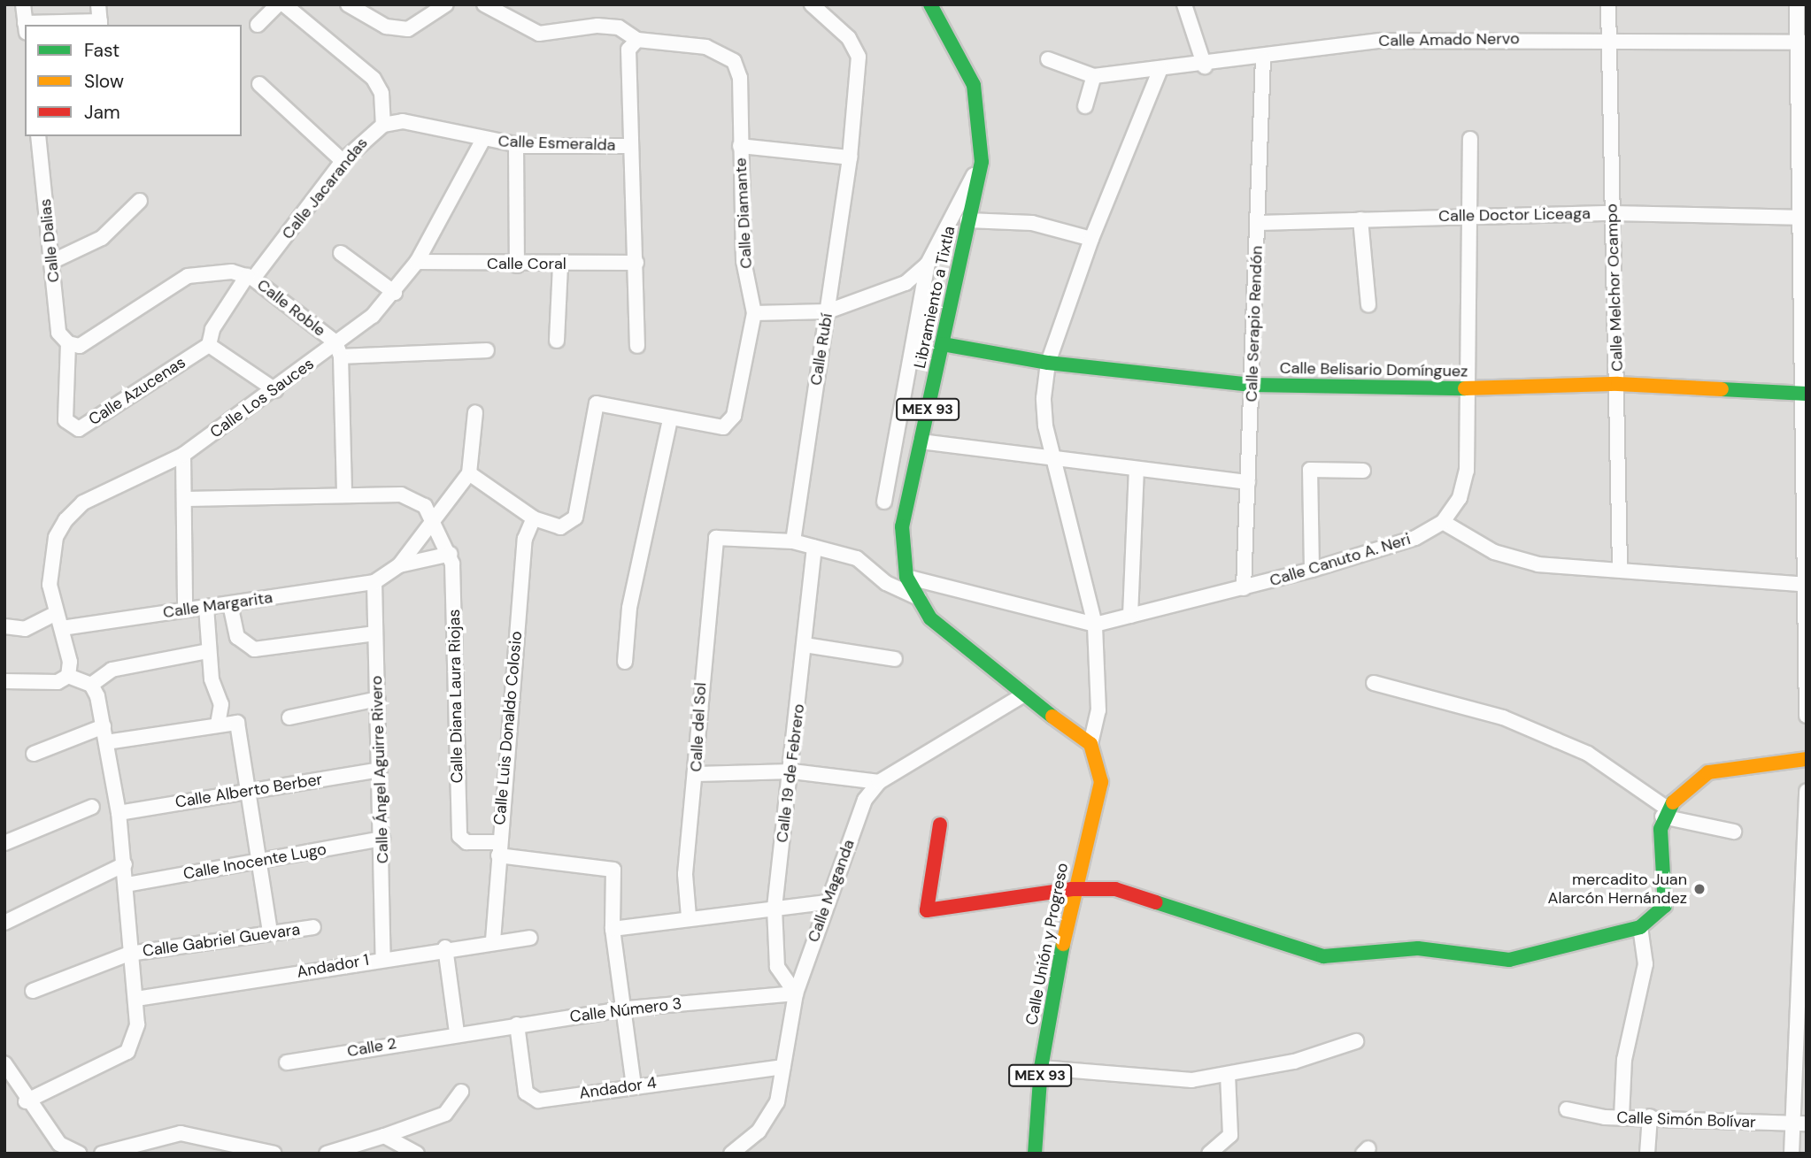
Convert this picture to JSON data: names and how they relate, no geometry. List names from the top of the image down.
{
  "streets": {
    "street": [
      "Calle Amado Nervo",
      "Calle Esmeralda",
      "Calle Jacarandas",
      "Calle Diamante",
      "Calle Doctor Liceaga",
      "Calle Dalias",
      "Calle Coral",
      "Calle Melchor Ocampo",
      "Libramiento a Tixtla",
      "Calle Roble",
      "Calle Serapio Rendón",
      "Calle Rubí",
      "Calle Belisario Domínguez",
      "Calle Azucenas",
      "Calle Los Sauces",
      "MEX 93",
      "Calle Canuto A. Neri",
      "Calle Margarita",
      "Calle Diana Laura Riojas",
      "Calle del Sol",
      "Calle Luis Donaldo Colosio",
      "Calle Ángel Aguirre Rivero",
      "Calle 19 de Febrero",
      "Calle Alberto Berber",
      "Calle Inocente Lugo",
      "Calle Maganda",
      "Calle Gabriel Guevara",
      "Calle Unión y Progreso",
      "Andador 1",
      "Calle Número 3",
      "Calle 2",
      "Andador 4",
      "Calle Simón Bolívar"
    ]
  },
  "crossings": [
    ["Calle Amado Nervo", "Calle Melchor Ocampo"],
    ["Calle Amado Nervo", "Calle Serapio Rendón"],
    ["Calle Esmeralda", "Calle Los Sauces"],
    ["Calle Jacarandas", "Calle Roble"],
    ["Calle Jacarandas", "Calle Azucenas"],
    ["Calle Doctor Liceaga", "Calle Melchor Ocampo"],
    ["Calle Doctor Liceaga", "Calle Serapio Rendón"],
    ["Calle Dalias", "Calle Roble"],
    ["Calle Dalias", "Calle Azucenas"],
    ["Calle Coral", "Calle Los Sauces"],
    ["Calle Melchor Ocampo", "Calle Belisario Domínguez"],
    ["Libramiento a Tixtla", "Calle Belisario Domínguez"],
    ["Libramiento a Tixtla", "Calle Canuto A. Neri"],
    ["Libramiento a Tixtla", "Calle Maganda"],
    ["Libramiento a Tixtla", "Calle Unión y Progreso"],
    ["Calle Roble", "Calle Azucenas"],
    ["Calle Roble", "Calle Los Sauces"],
    ["Calle Serapio Rendón", "Calle Belisario Domínguez"],
    ["Calle Serapio Rendón", "Calle Canuto A. Neri"],
    ["Calle Rubí", "Calle del Sol"],
    ["Calle Los Sauces", "Calle Margarita"],
    ["Calle Margarita", "Calle Ángel Aguirre Rivero"],
    ["Calle Diana Laura Riojas", "Calle Luis Donaldo Colosio"],
    ["Calle Luis Donaldo Colosio", "Andador 1"],
    ["Calle Ángel Aguirre Rivero", "Calle Alberto Berber"],
    ["Calle Ángel Aguirre Rivero", "Calle Inocente Lugo"],
    ["Calle Ángel Aguirre Rivero", "Andador 1"],
    ["Calle 19 de Febrero", "Calle Maganda"],
    ["Calle 19 de Febrero", "Calle Número 3"],
    ["Calle Maganda", "Calle Número 3"],
    ["Calle Maganda", "Andador 4"],
    ["Calle Número 3", "Calle 2"],
    ["Calle Número 3", "Andador 4"]
  ],
  "places": ["mercadito Juan Alarcón Hernández"],
  "legend": ["Fast", "Slow", "Jam"]
}
